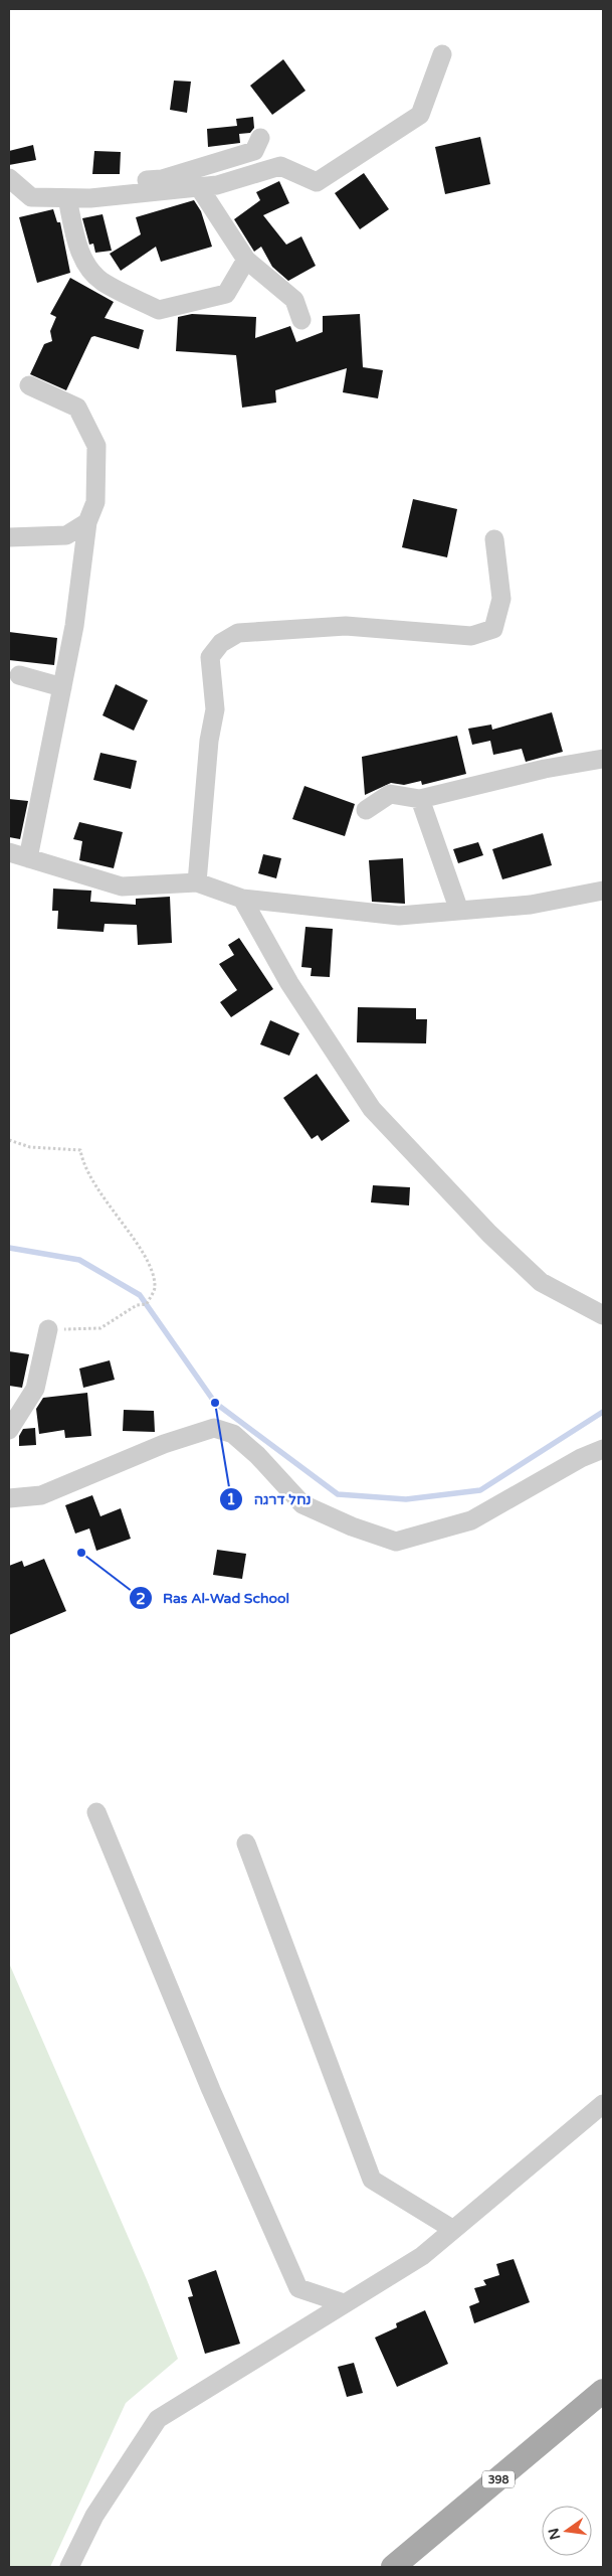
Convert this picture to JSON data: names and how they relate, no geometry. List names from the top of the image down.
{
  "streets": {
    "main road": ["398"]
  },
  "places": ["נחל דרגה", "Ras Al-Wad School"],
  "north": "left"
}
